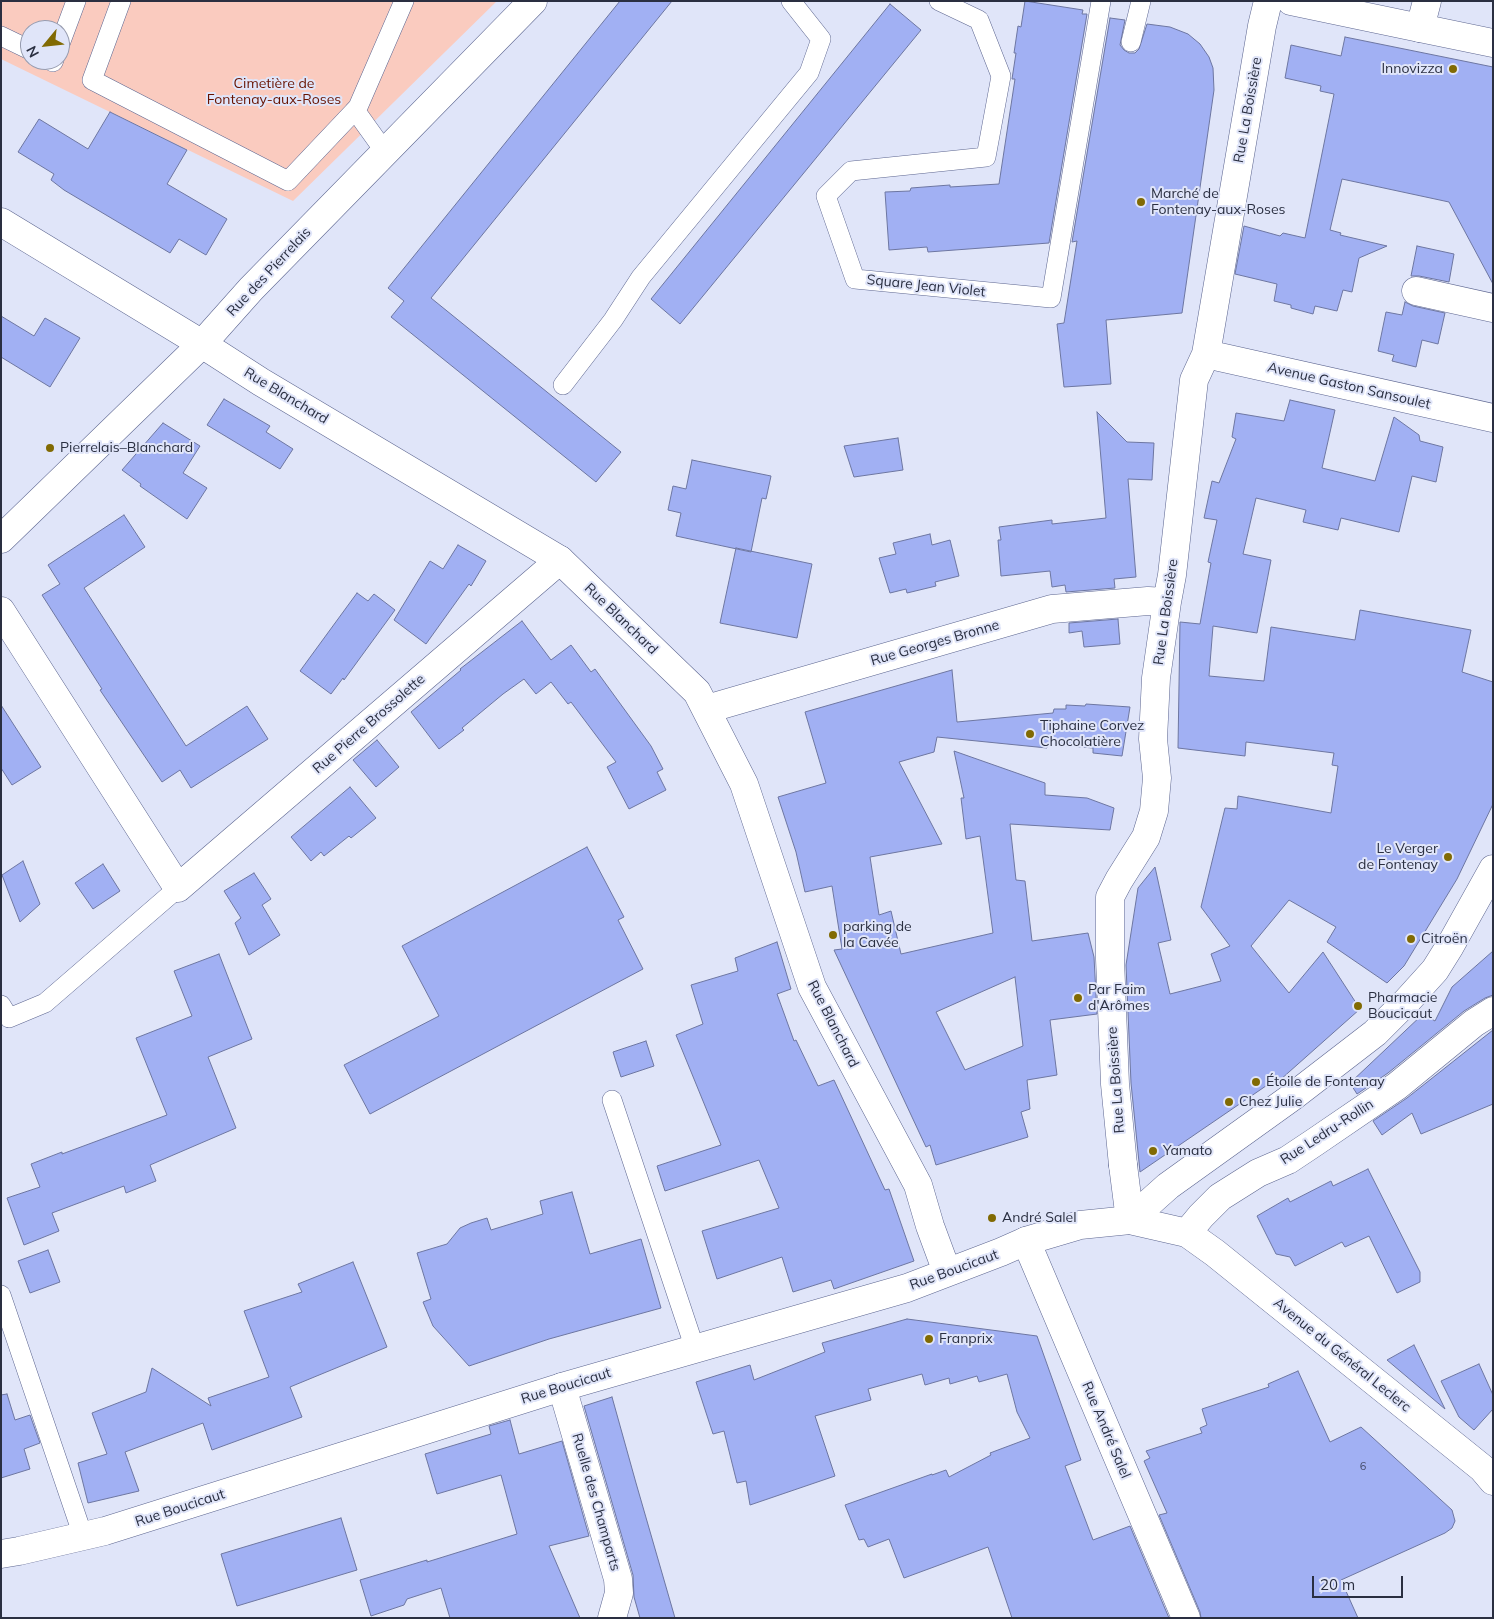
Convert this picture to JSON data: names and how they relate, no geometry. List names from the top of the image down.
{
  "streets": {
    "street": [
      "Rue La Boissière",
      "Rue des Pierrelais",
      "Avenue Gaston Sansoulet",
      "Rue Blanchard",
      "Rue Georges Bronne",
      "Rue Pierre Brossolette",
      "Rue Ledru-Rollin",
      "Rue Boucicaut",
      "Avenue du Général Leclerc",
      "Rue André Salel",
      "Ruelle des Champarts"
    ],
    "lane": ["Square Jean Violet"]
  },
  "crossings": [
    ["Rue La Boissière", "Avenue Gaston Sansoulet"],
    ["Rue La Boissière", "Rue Georges Bronne"],
    ["Rue La Boissière", "Rue Boucicaut"],
    ["Rue des Pierrelais", "Rue Blanchard"],
    ["Rue Blanchard", "Rue Georges Bronne"],
    ["Rue Blanchard", "Rue Pierre Brossolette"],
    ["Rue Blanchard", "Rue Boucicaut"],
    ["Rue Ledru-Rollin", "Rue Boucicaut"],
    ["Rue Ledru-Rollin", "Avenue du Général Leclerc"],
    ["Rue Boucicaut", "Avenue du Général Leclerc"],
    ["Rue Boucicaut", "Rue André Salel"],
    ["Rue Boucicaut", "Ruelle des Champarts"]
  ],
  "parks": ["Cimetière de Fontenay-aux-Roses"],
  "places": [
    "Innovizza",
    "Marché de Fontenay-aux-Roses",
    "Pierrelais–Blanchard",
    "Tiphaine Corvez Chocolatière",
    "Le Verger de Fontenay",
    "parking de la Cavée",
    "Citroën",
    "Par Faim d'Arômes",
    "Pharmacie Boucicaut",
    "Étoile de Fontenay",
    "Chez Julie",
    "Yamato",
    "André Salel",
    "Franprix"
  ],
  "house_numbers": ["6"],
  "scale_bar": "20 m",
  "north": "bottom left"
}
